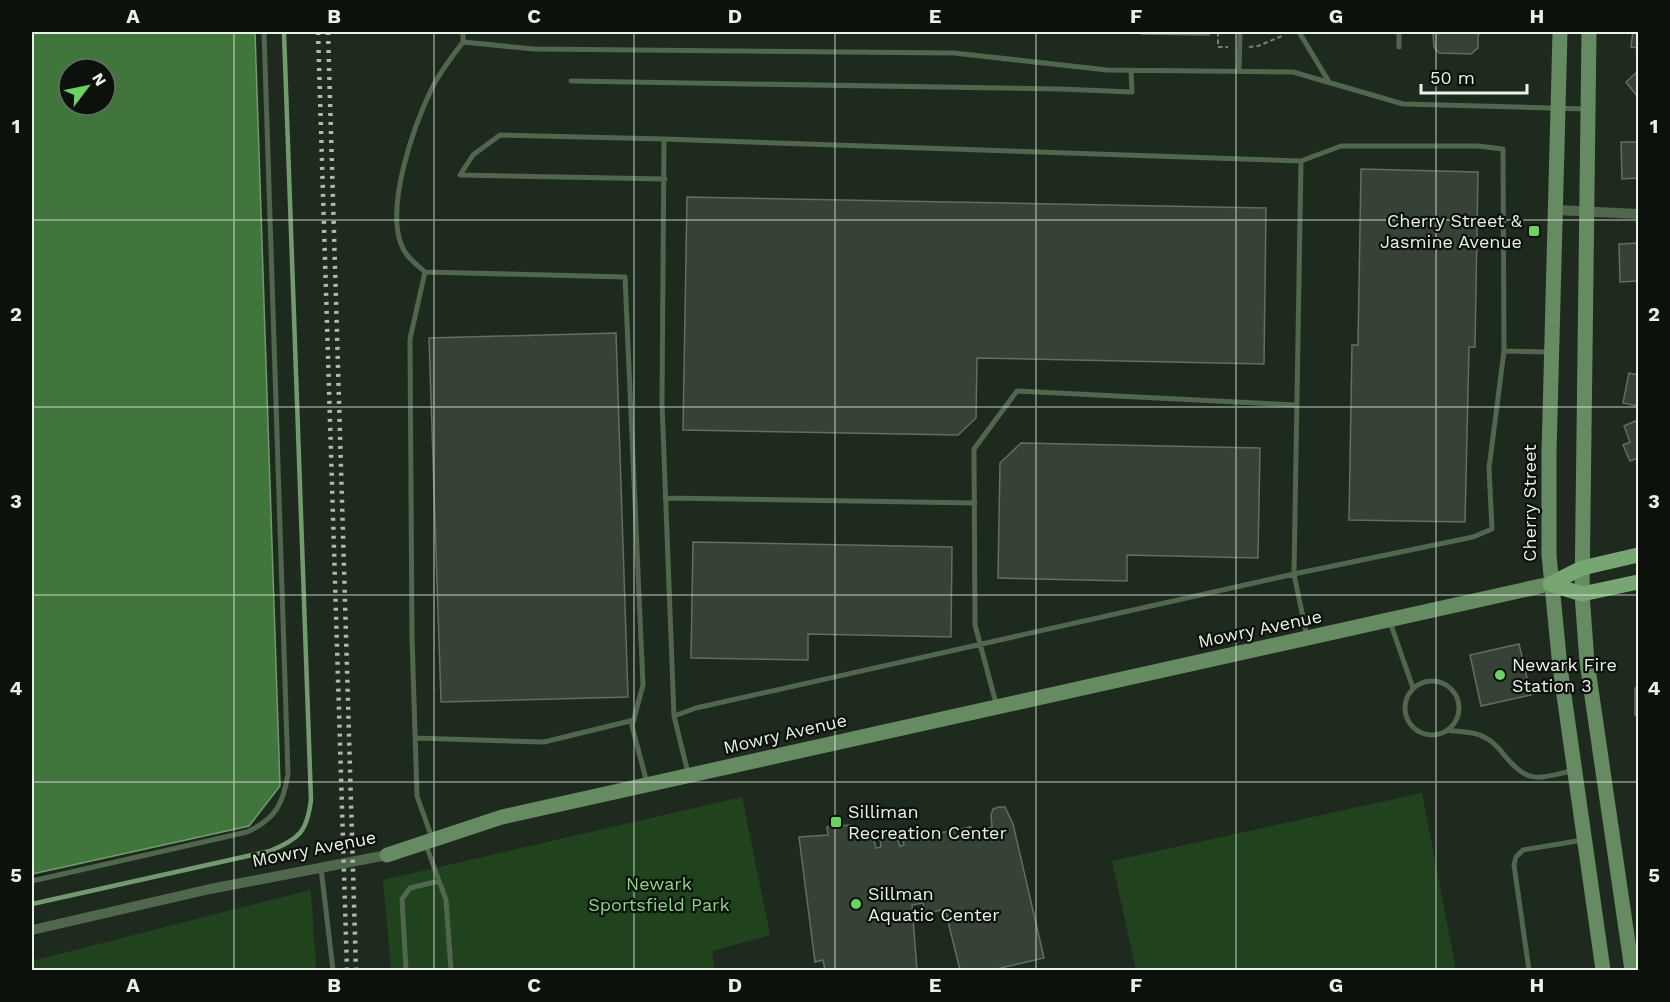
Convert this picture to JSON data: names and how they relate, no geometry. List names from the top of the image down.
{
  "streets": {
    "main road": ["Cherry Street", "Mowry Avenue"]
  },
  "crossings": [
    ["Cherry Street", "Mowry Avenue"]
  ],
  "parks": ["Newark Sportsfield Park"],
  "places": {
    "transit": ["Cherry Street & Jasmine Avenue", "Silliman Recreation Center"],
    "other": ["Newark Fire Station 3", "Sillman Aquatic Center"]
  },
  "scale_bar": "50 m",
  "north": "top right",
  "grid": {
    "columns": [
      "A",
      "B",
      "C",
      "D",
      "E",
      "F",
      "G",
      "H"
    ],
    "rows": [
      "1",
      "2",
      "3",
      "4",
      "5"
    ]
  }
}
